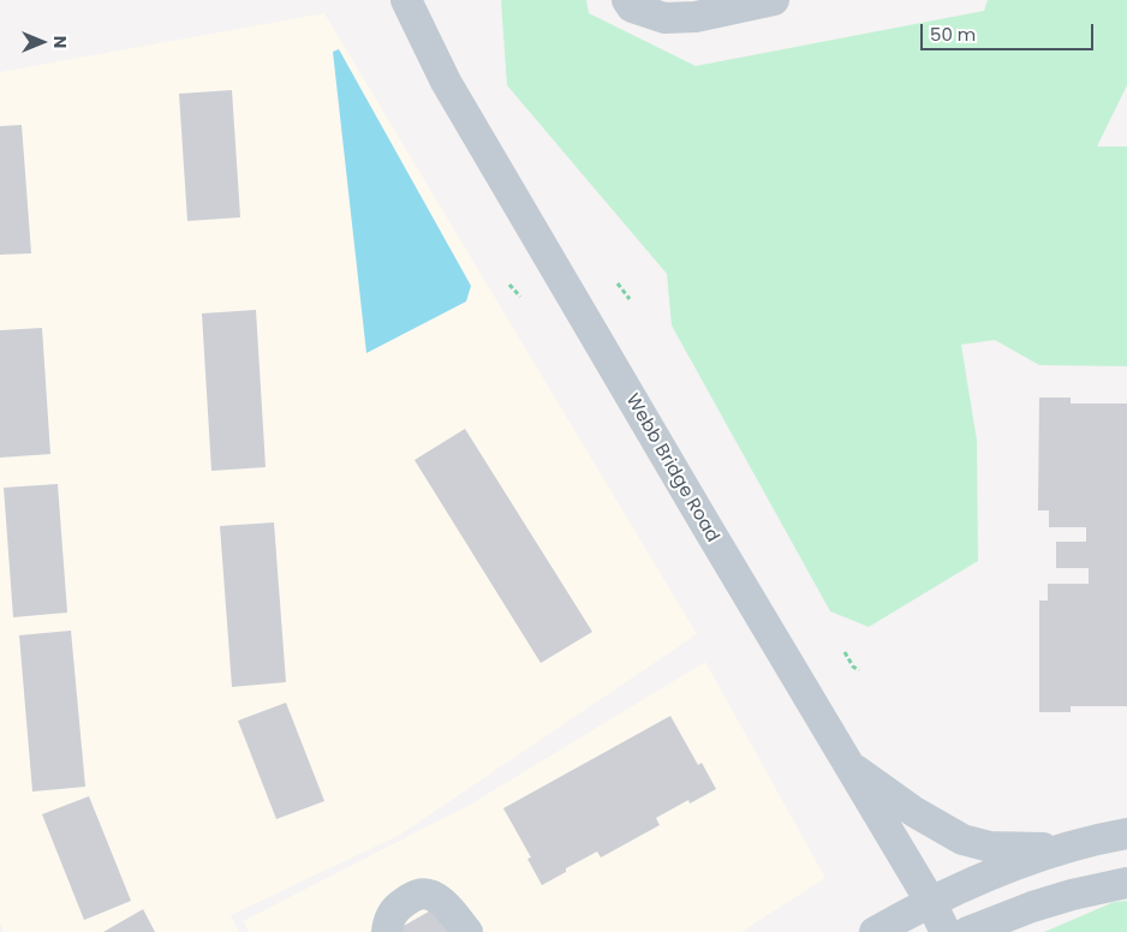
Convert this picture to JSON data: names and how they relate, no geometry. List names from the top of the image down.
{
  "streets": {
    "street": ["Webb Bridge Road"]
  },
  "scale_bar": "50 m",
  "north": "right"
}
